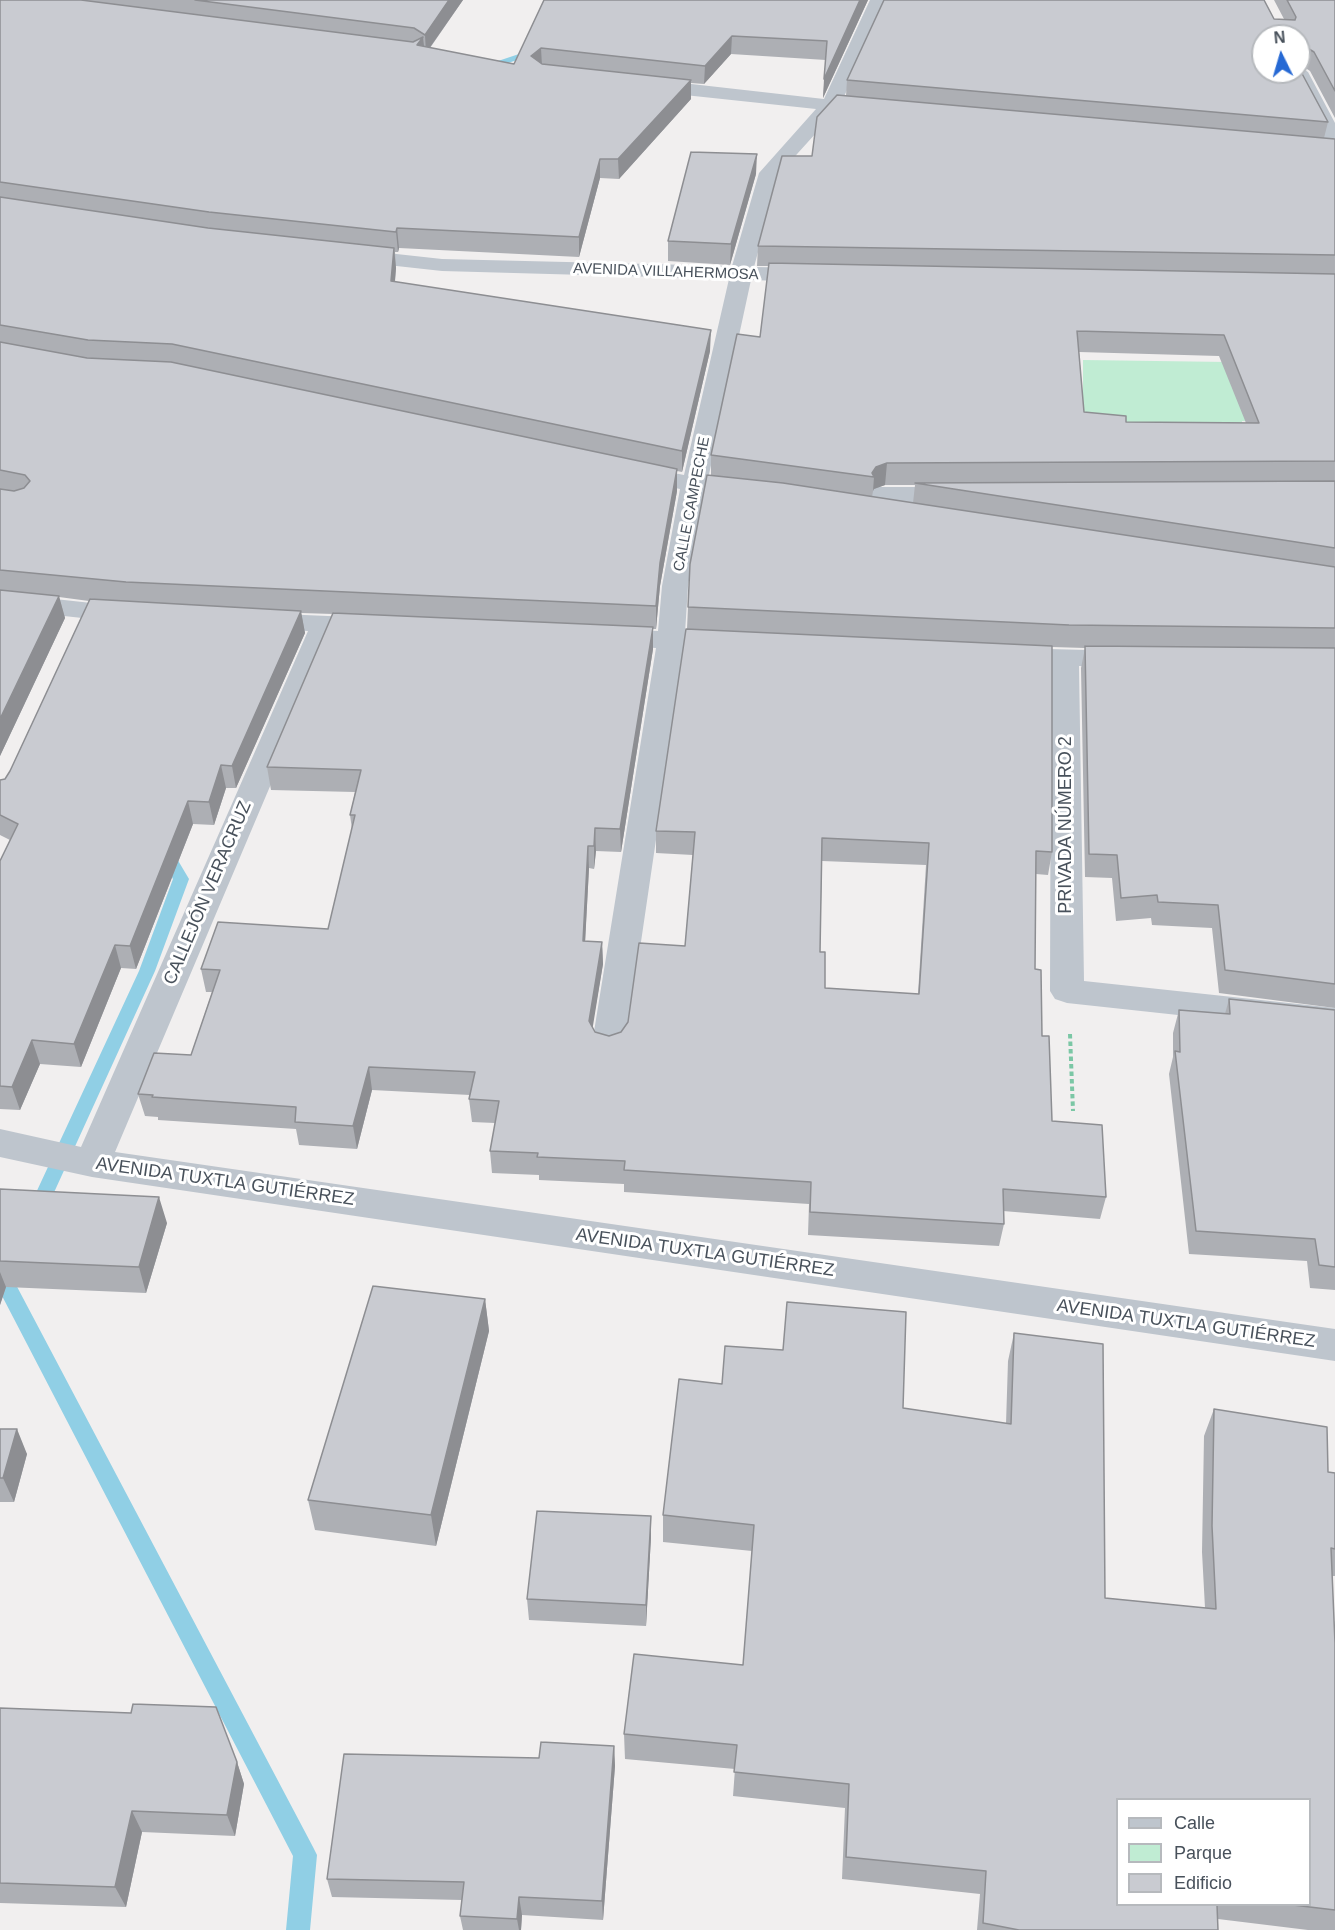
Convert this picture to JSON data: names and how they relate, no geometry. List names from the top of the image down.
{
  "streets": {
    "street": [
      "AVENIDA VILLAHERMOSA",
      "CALLE CAMPECHE",
      "PRIVADA NÚMERO 2",
      "CALLEJÓN VERACRUZ",
      "AVENIDA TUXTLA GUTIÉRREZ"
    ]
  },
  "crossings": [
    ["AVENIDA VILLAHERMOSA", "CALLE CAMPECHE"],
    ["CALLEJÓN VERACRUZ", "AVENIDA TUXTLA GUTIÉRREZ"]
  ],
  "legend": ["Calle", "Parque", "Edificio"],
  "north": "top"
}
